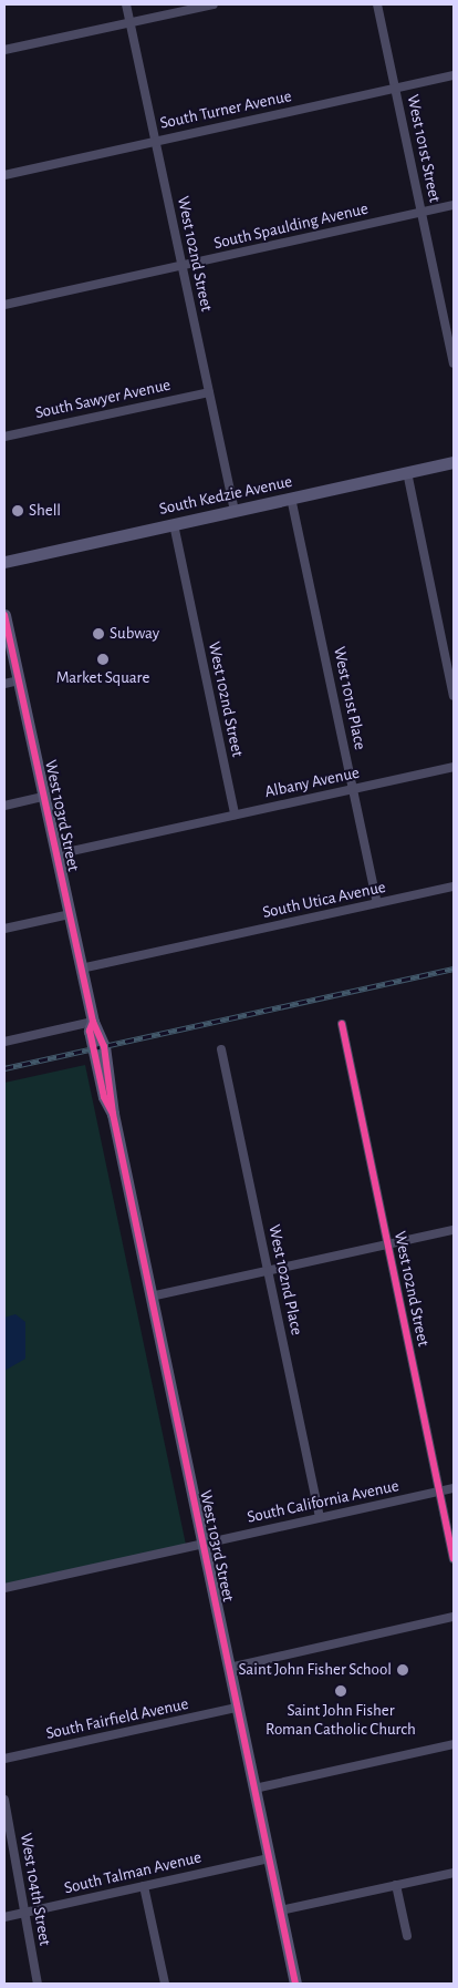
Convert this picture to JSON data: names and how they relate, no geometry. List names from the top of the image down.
{
  "streets": {
    "main road": ["South Kedzie Avenue", "West 103rd Street"],
    "street": [
      "South Turner Avenue",
      "West 101st Street",
      "South Spaulding Avenue",
      "West 102nd Street",
      "South Sawyer Avenue",
      "West 101st Place",
      "Albany Avenue",
      "South Utica Avenue",
      "West 102nd Place",
      "South California Avenue",
      "South Fairfield Avenue",
      "South Talman Avenue",
      "West 104th Street"
    ]
  },
  "crossings": [
    ["South Turner Avenue", "West 101st Street"],
    ["South Turner Avenue", "West 102nd Street"],
    ["West 101st Street", "South Spaulding Avenue"],
    ["South Spaulding Avenue", "West 102nd Street"],
    ["West 102nd Street", "South Sawyer Avenue"],
    ["West 102nd Street", "South Kedzie Avenue"],
    ["West 102nd Street", "Albany Avenue"],
    ["West 102nd Street", "South California Avenue"],
    ["South Kedzie Avenue", "West 101st Place"],
    ["West 101st Place", "Albany Avenue"],
    ["West 101st Place", "South Utica Avenue"],
    ["Albany Avenue", "West 103rd Street"],
    ["West 103rd Street", "South Utica Avenue"],
    ["West 103rd Street", "South California Avenue"],
    ["West 103rd Street", "South Fairfield Avenue"],
    ["West 103rd Street", "South Talman Avenue"],
    ["West 102nd Place", "South California Avenue"],
    ["South Talman Avenue", "West 104th Street"]
  ],
  "places": [
    "Shell",
    "Subway",
    "Market Square",
    "Saint John Fisher School",
    "Saint John Fisher Roman Catholic Church"
  ]
}
